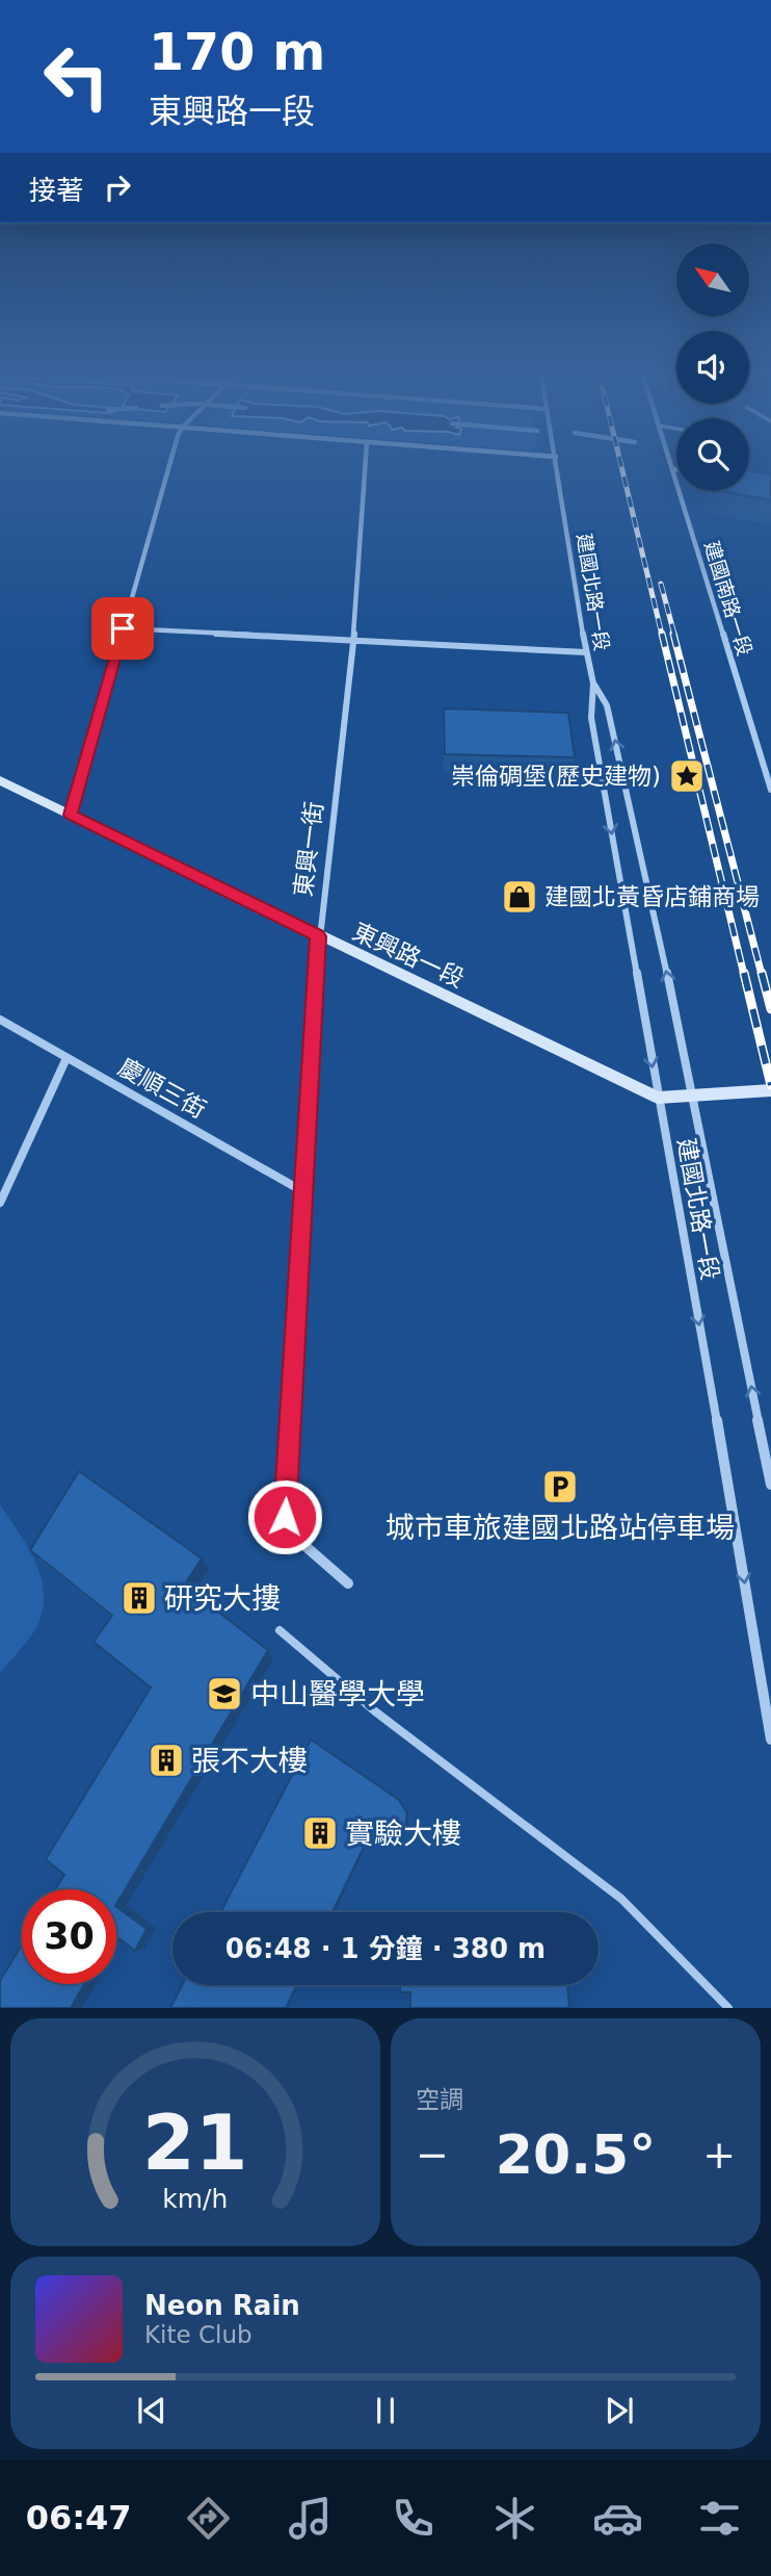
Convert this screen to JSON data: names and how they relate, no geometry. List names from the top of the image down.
{
  "streets": {
    "street": [
      "建國北路一段",
      "建國南路一段",
      "東興一街",
      "東興路一段",
      "慶順三街"
    ]
  },
  "crossings": [
    ["建國北路一段", "東興路一段"],
    ["東興一街", "東興路一段"],
    ["東興一街", "慶順三街"]
  ],
  "places": {
    "place": ["崇倫碉堡(歷史建物)"],
    "shop": ["建國北黃昏店鋪商場"],
    "parking": ["城市車旅建國北路站停車場"],
    "building": ["研究大摟", "張不大樓", "實驗大樓"],
    "school or university": ["中山醫學大學"]
  },
  "north": "top left",
  "page": {
    "turn": ["170 m", "東興路一段"],
    "then": "接著",
    "limit": "30",
    "trip": "06:48 · 1 分鐘 · 380 m",
    "tile": "空調",
    "heat": ["−", "20.5°", "+"],
    "song": ["Neon Rain", "Kite Club"],
    "tabs": "06:47",
    "gauge": ["21", "km/h"]
  }
}
